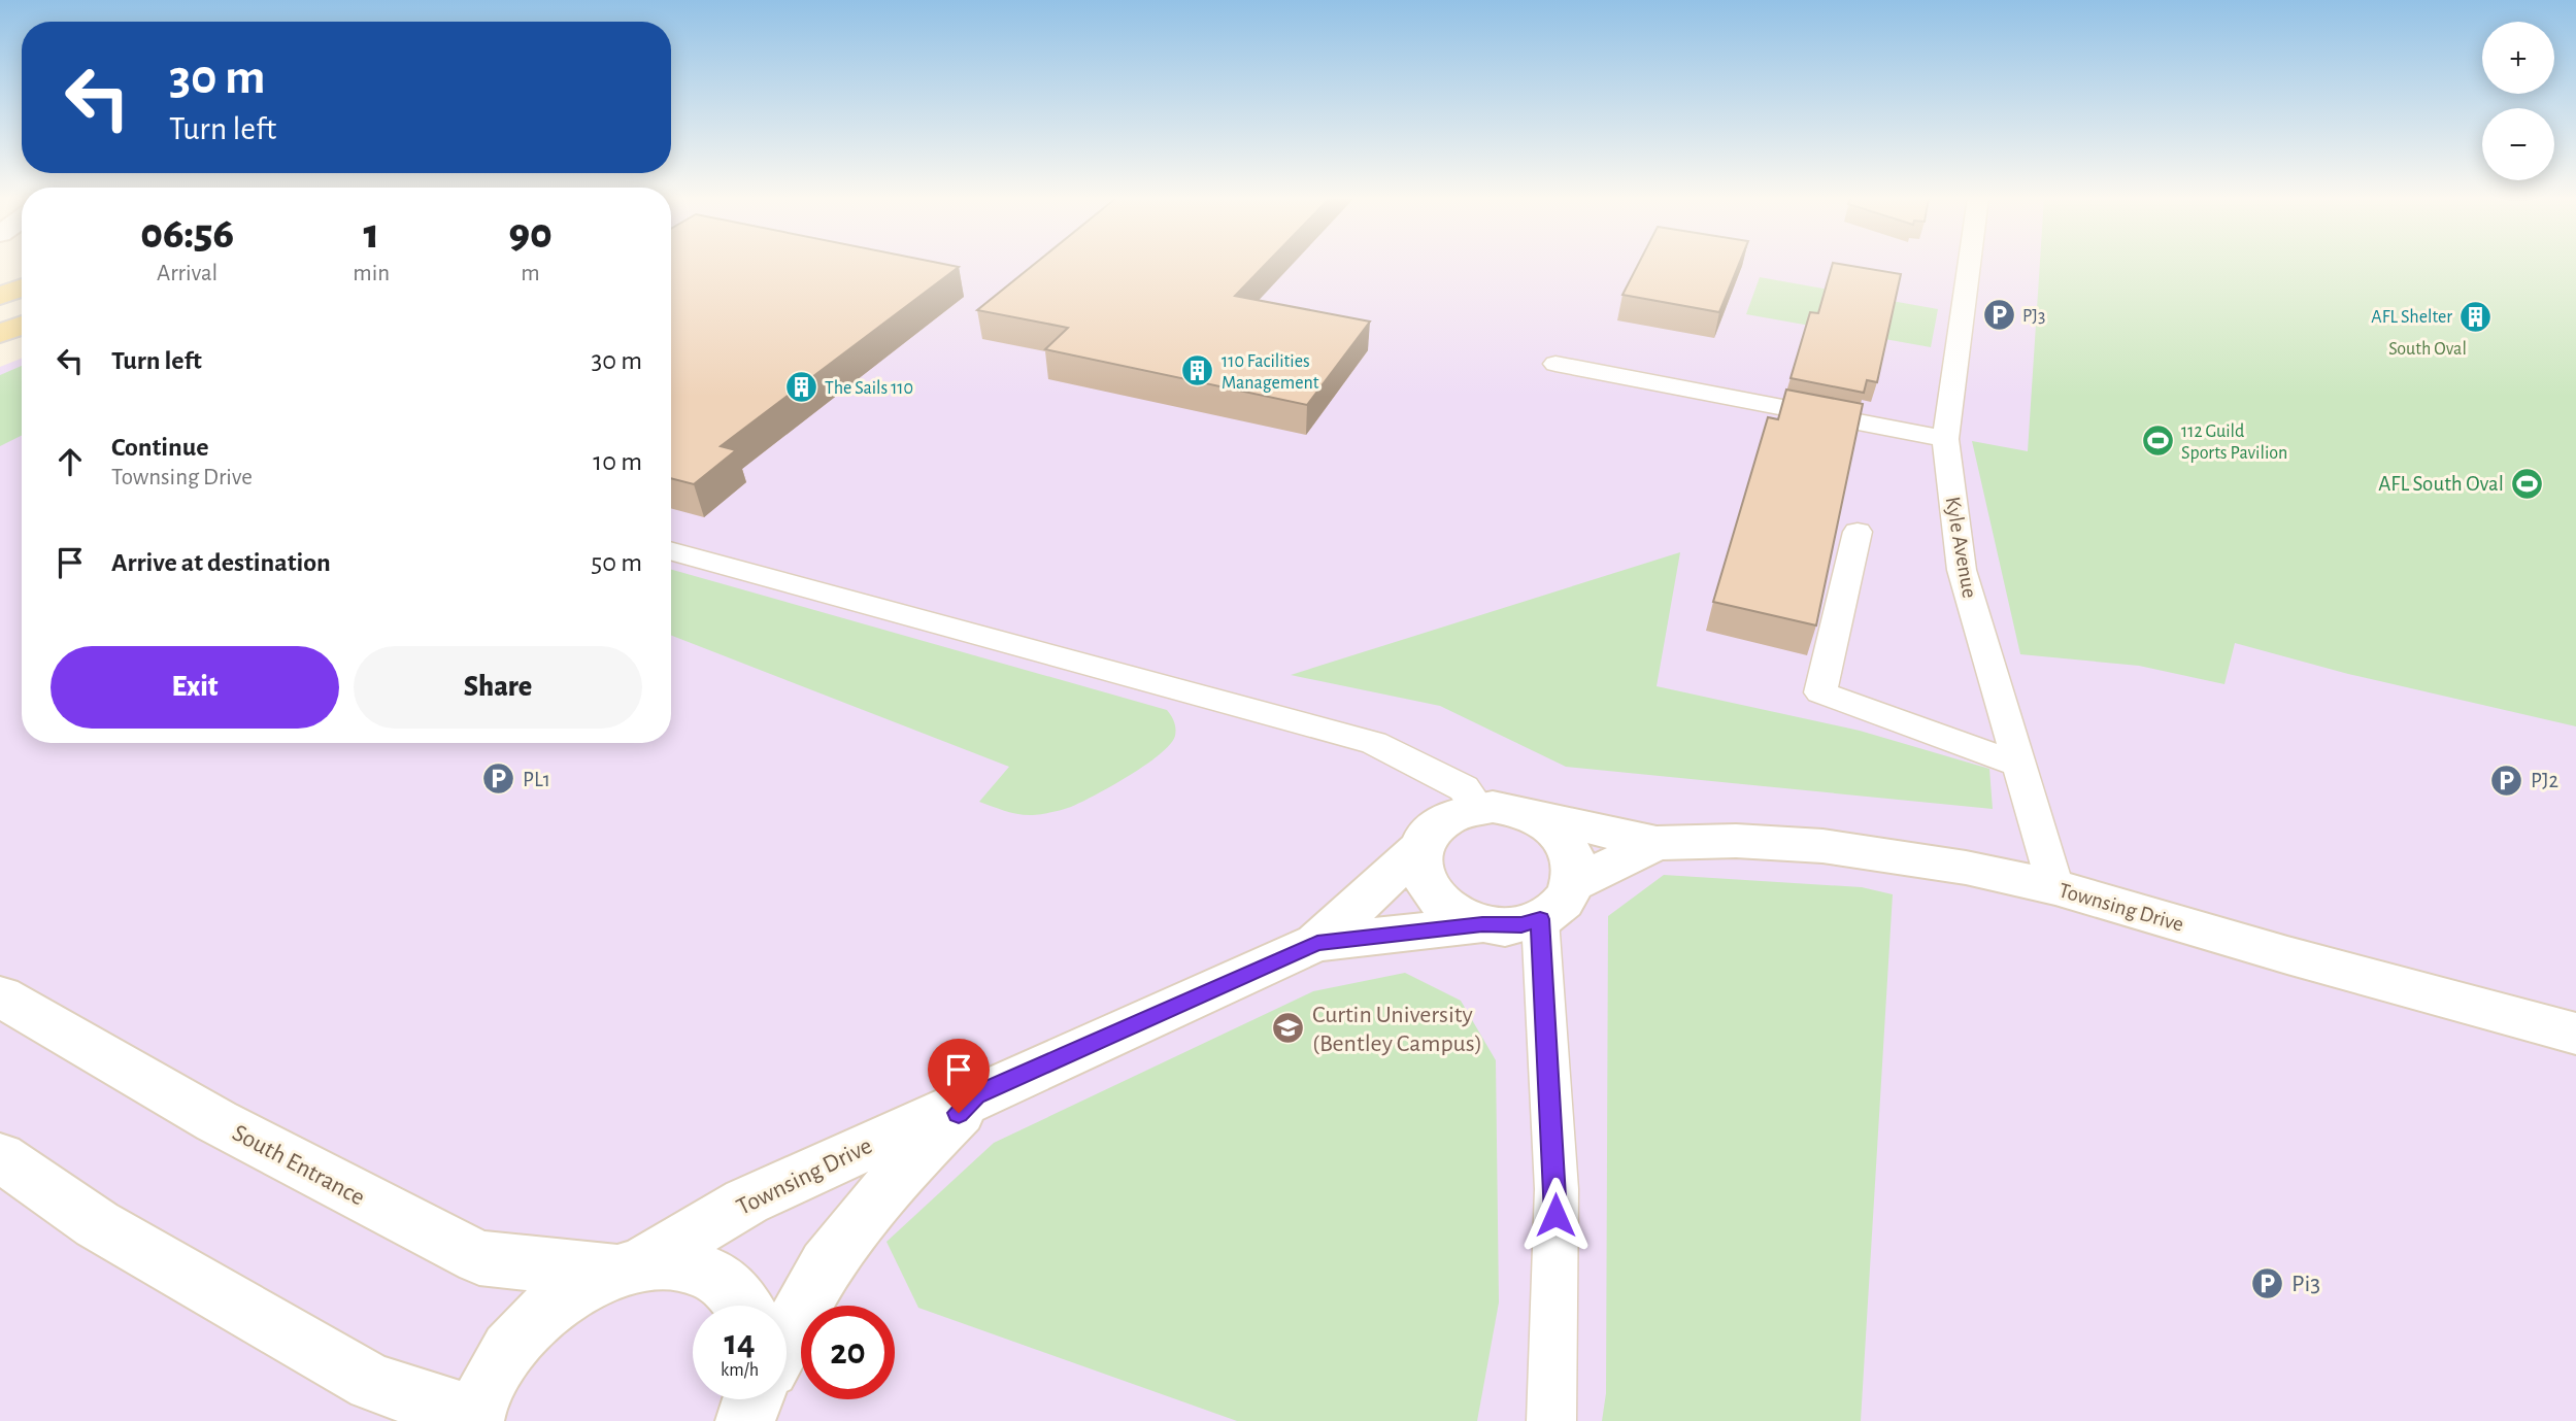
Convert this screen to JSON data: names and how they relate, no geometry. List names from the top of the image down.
{
  "streets": {
    "street": ["Townsing Drive", "South Entrance"],
    "lane": ["Kyle Avenue"]
  },
  "crossings": [
    ["Kyle Avenue", "Townsing Drive"],
    ["Townsing Drive", "South Entrance"]
  ],
  "parks": ["South Oval"],
  "places": {
    "parking": [
      "PJ3",
      "PL1",
      "PJ2",
      "Pi3"
    ],
    "building": ["AFL Shelter", "110 Facilities Management", "The Sails 110"],
    "sports": ["112 Guild Sports Pavilion", "AFL South Oval"],
    "school or university": ["Curtin University (Bentley Campus)"]
  },
  "page": {
    "map_buttons": ["+", "−"],
    "turn": ["30 m", "Turn left"],
    "eta": [
      "06:56",
      "Arrival",
      "1",
      "min",
      "90",
      "m"
    ],
    "list": [
      {
        "name": "Turn left",
        "value": "30 m"
      },
      {
        "name": "Continue",
        "note": "Townsing Drive",
        "value": "10 m"
      },
      {
        "name": "Arrive at destination",
        "value": "50 m"
      }
    ],
    "buttons": ["Exit", "Share"],
    "speed": "14 km/h",
    "limit": "20"
  }
}
